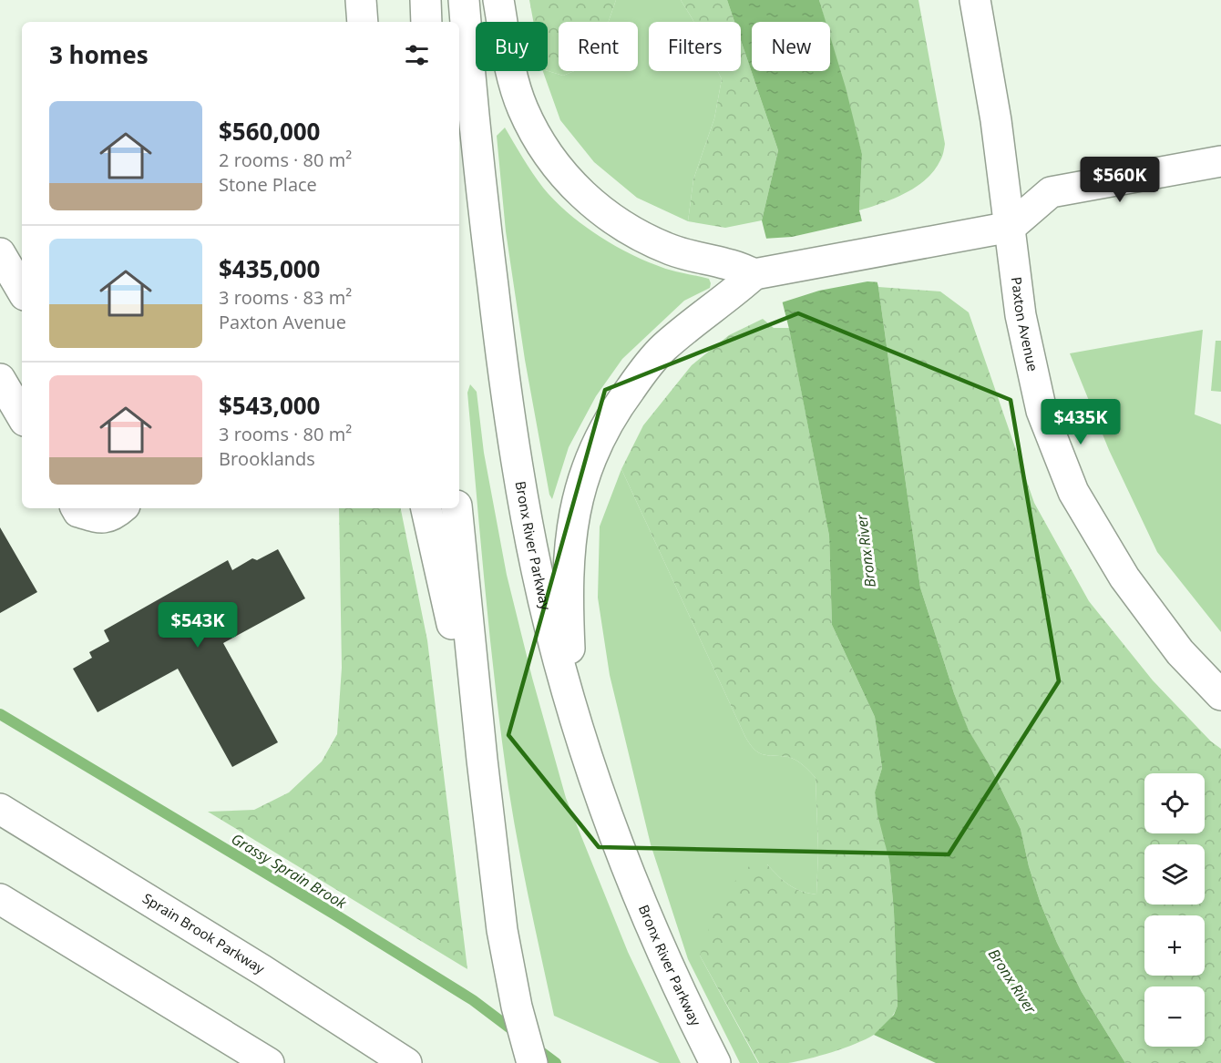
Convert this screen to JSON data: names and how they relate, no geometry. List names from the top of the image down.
{
  "streets": {
    "main road": ["Paxton Avenue", "Bronx River Parkway", "Sprain Brook Parkway"]
  },
  "water": ["Bronx River", "Grassy Sprain Brook"],
  "page": {
    "chip": [
      "Buy",
      "Rent",
      "Filters",
      "New"
    ],
    "heading": "3 homes",
    "list": [
      {
        "name": "$560,000",
        "note": "2 rooms · 80 m² · Stone Place"
      },
      {
        "name": "$435,000",
        "note": "3 rooms · 83 m² · Paxton Avenue"
      },
      {
        "name": "$543,000",
        "note": "3 rooms · 80 m² · Brooklands"
      }
    ],
    "price": ["$560K", "$435K", "$543K"],
    "map_buttons": ["+", "−"]
  }
}
